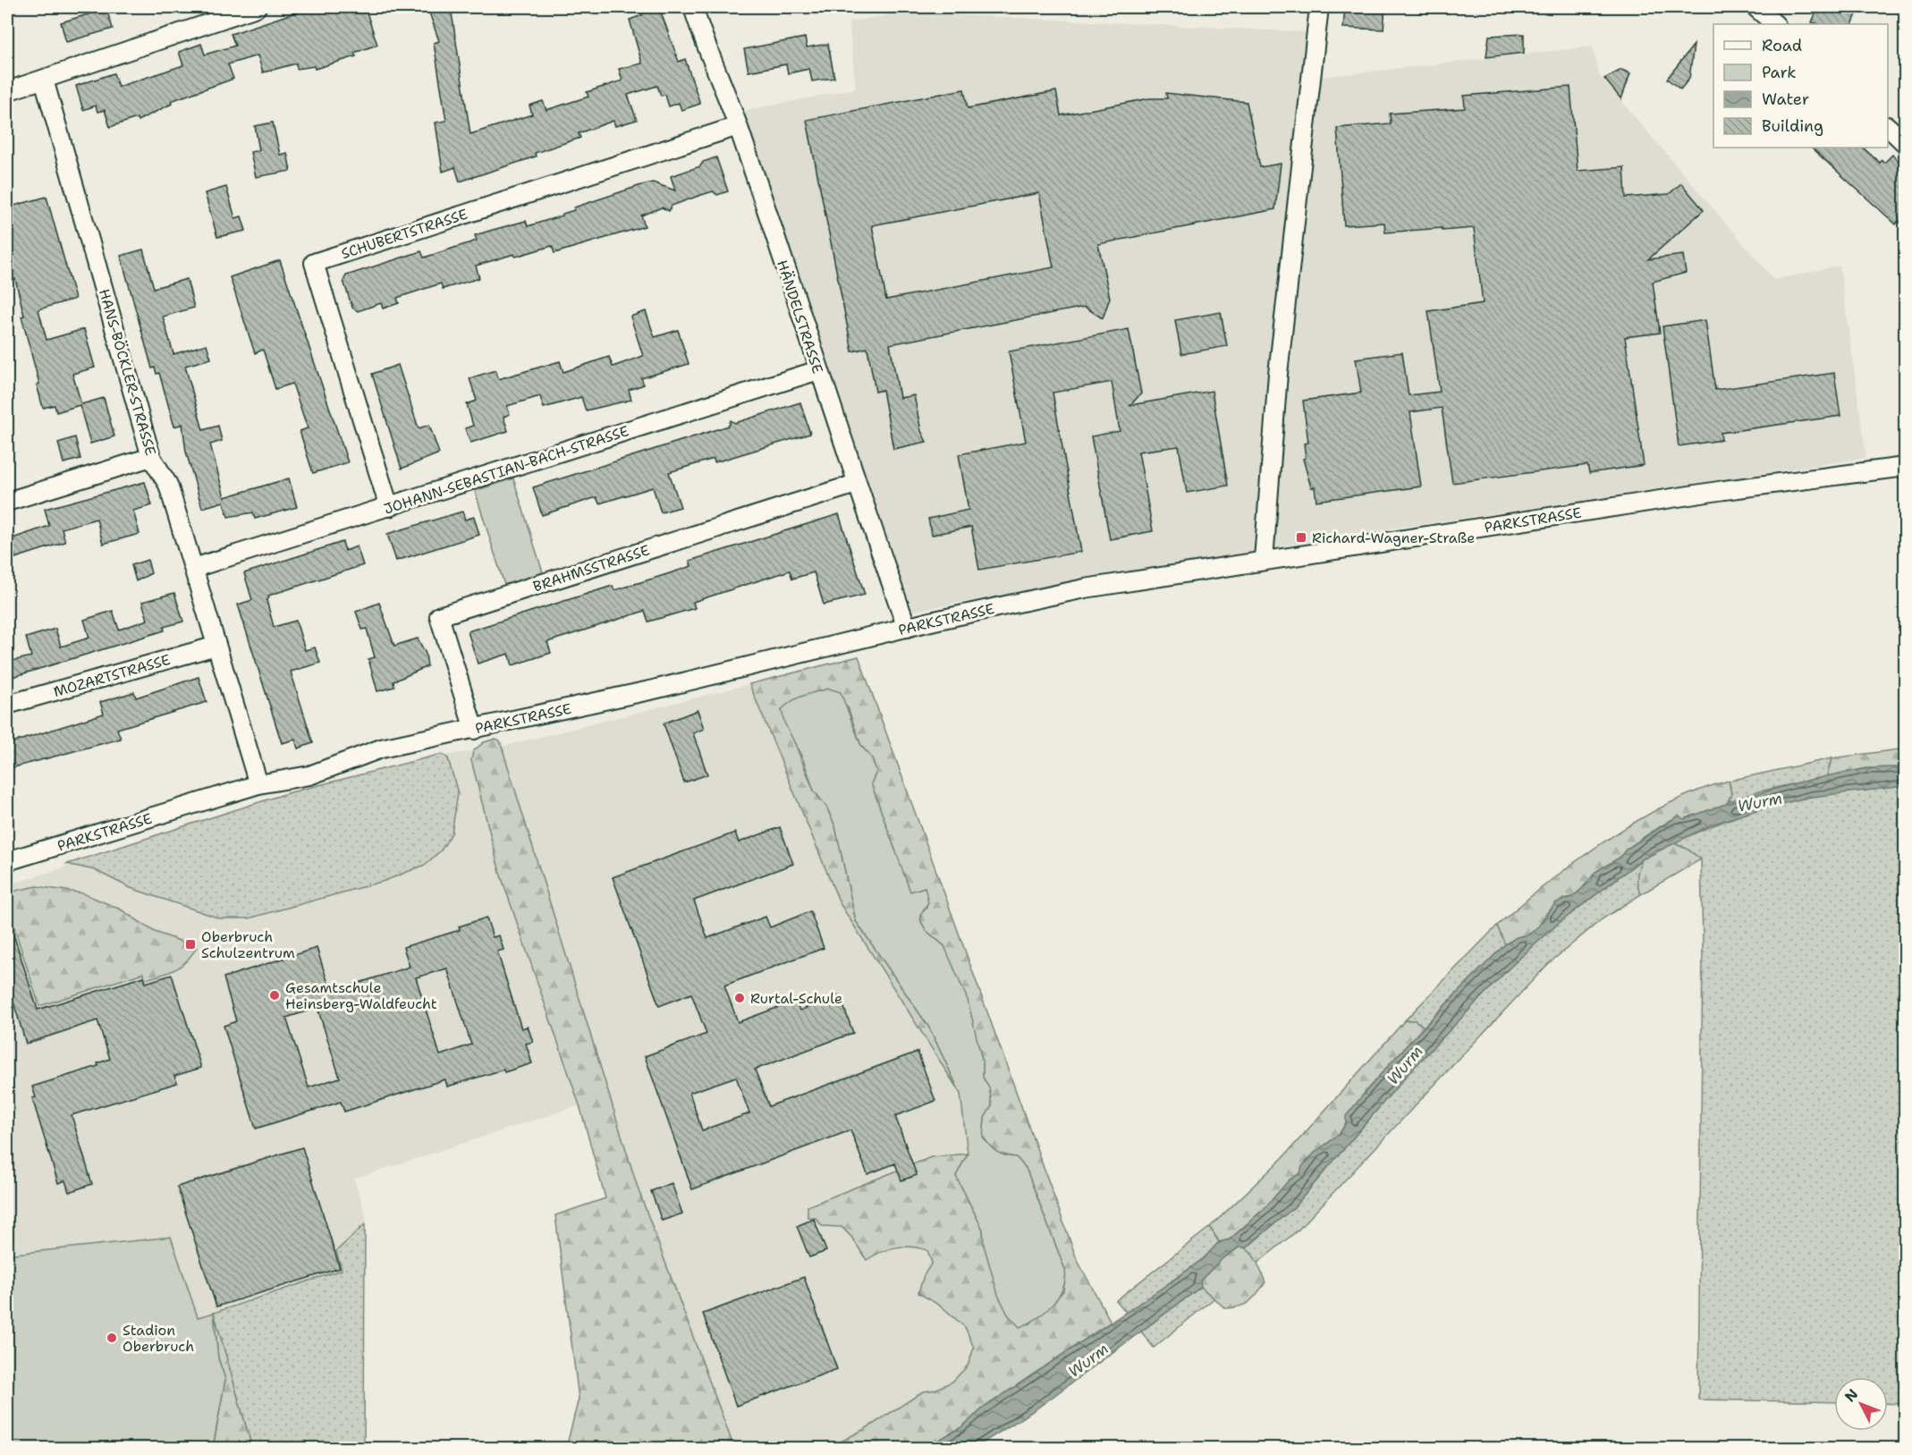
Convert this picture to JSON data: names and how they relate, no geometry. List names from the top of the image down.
{
  "streets": {
    "street": [
      "SCHUBERTSTRASSE",
      "HÄNDELSTRASSE",
      "HANS-BÖCKLER-STRASSE",
      "JOHANN-SEBASTIAN-BACH-STRASSE",
      "PARKSTRASSE",
      "BRAHMSSTRASSE",
      "MOZARTSTRASSE"
    ]
  },
  "crossings": [
    ["SCHUBERTSTRASSE", "HÄNDELSTRASSE"],
    ["SCHUBERTSTRASSE", "JOHANN-SEBASTIAN-BACH-STRASSE"],
    ["HÄNDELSTRASSE", "JOHANN-SEBASTIAN-BACH-STRASSE"],
    ["HÄNDELSTRASSE", "PARKSTRASSE"],
    ["HÄNDELSTRASSE", "BRAHMSSTRASSE"],
    ["HANS-BÖCKLER-STRASSE", "JOHANN-SEBASTIAN-BACH-STRASSE"],
    ["HANS-BÖCKLER-STRASSE", "PARKSTRASSE"],
    ["HANS-BÖCKLER-STRASSE", "MOZARTSTRASSE"],
    ["PARKSTRASSE", "BRAHMSSTRASSE"]
  ],
  "water": ["Wurm"],
  "places": {
    "transit": ["Richard-Wagner-Straße", "Oberbruch Schulzentrum"],
    "other": ["Gesamtschule Heinsberg-Waldfeucht", "Rurtal-Schule", "Stadion Oberbruch"]
  },
  "legend": [
    "Road",
    "Park",
    "Water",
    "Building"
  ],
  "north": "top left"
}
